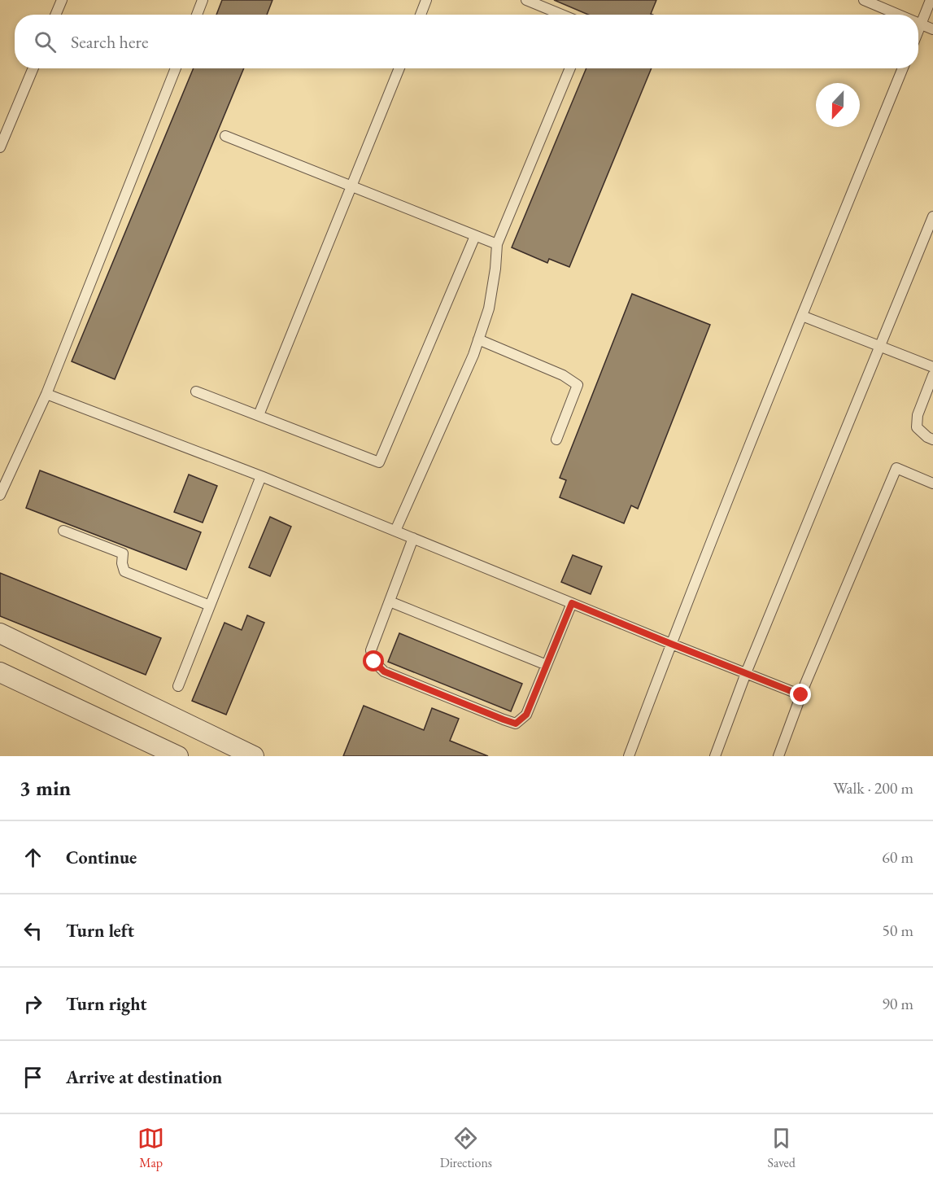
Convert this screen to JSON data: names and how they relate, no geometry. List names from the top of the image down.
{
  "north": "bottom",
  "page": {
    "search": "Search here",
    "heading": ["3 min", "Walk · 200 m"],
    "list": [
      ["Continue", "60 m"],
      ["Turn left", "50 m"],
      ["Turn right", "90 m"],
      "Arrive at destination"
    ],
    "nav": ["Map", "Directions", "Saved"]
  }
}
